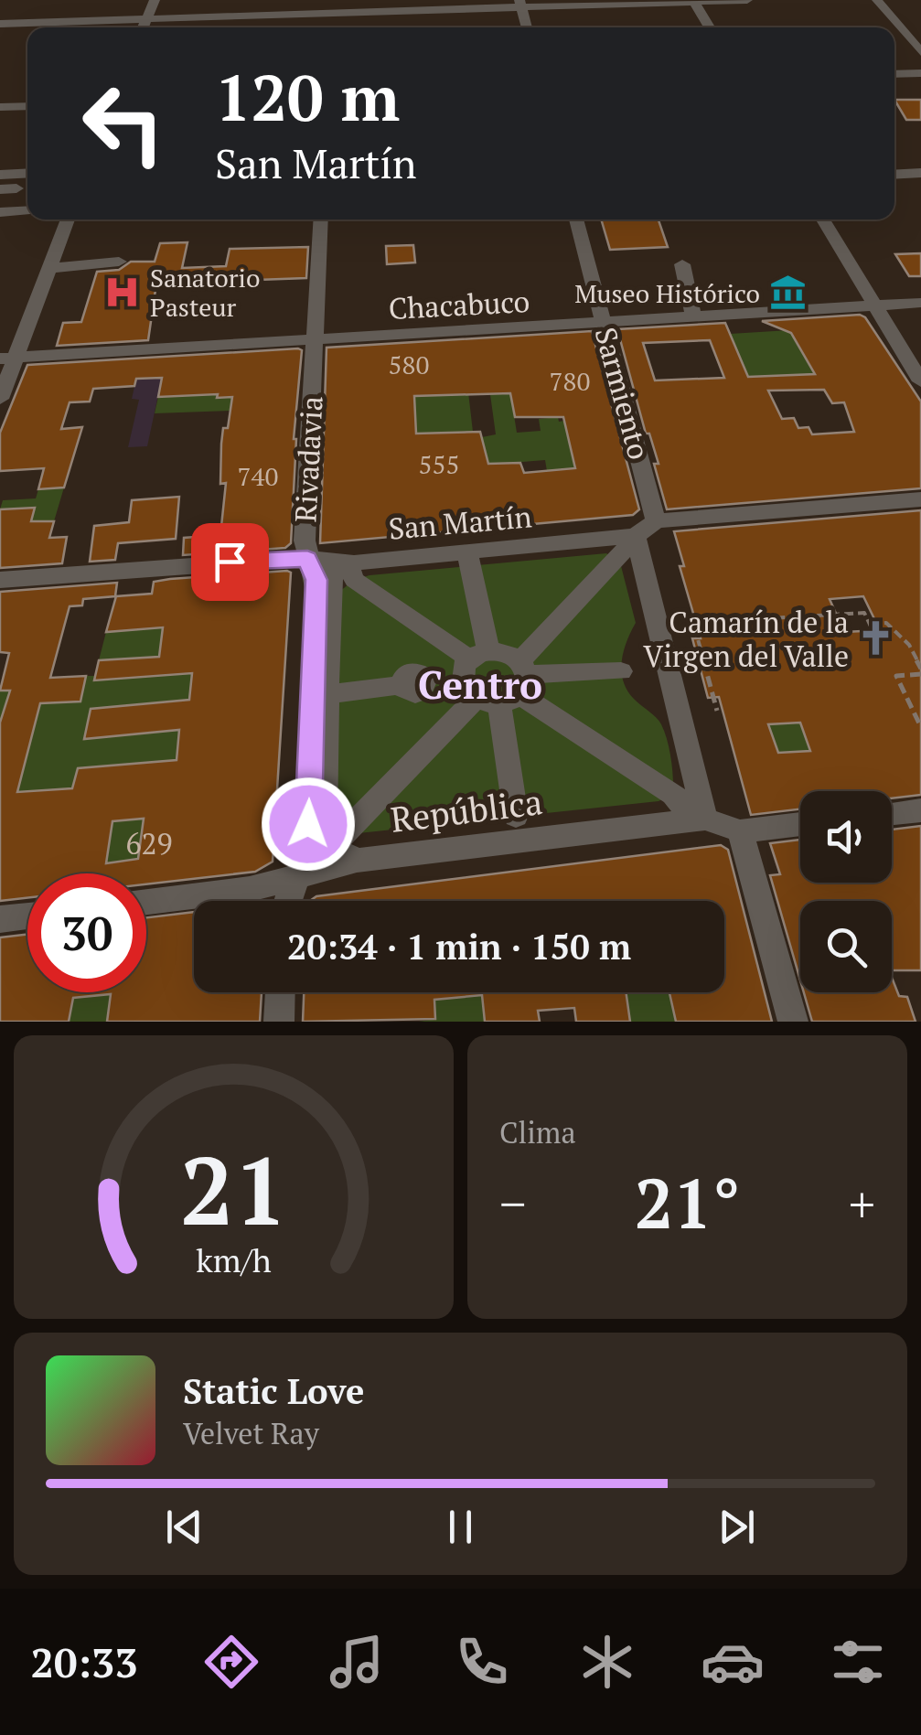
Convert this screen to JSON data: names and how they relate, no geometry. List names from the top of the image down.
{
  "streets": {
    "street": [
      "Chacabuco",
      "Sarmiento",
      "Rivadavia",
      "San Martín",
      "República"
    ]
  },
  "crossings": [
    ["Chacabuco", "Sarmiento"],
    ["Chacabuco", "Rivadavia"],
    ["Rivadavia", "San Martín"],
    ["Rivadavia", "República"]
  ],
  "districts": ["Centro"],
  "places": {
    "hospital": ["Sanatorio Pasteur"],
    "museum": ["Museo Histórico"],
    "church": ["Camarín de la Virgen del Valle"]
  },
  "house_numbers": [
    "580",
    "780",
    "555",
    "740",
    "629"
  ],
  "page": {
    "turn": ["120 m", "San Martín"],
    "limit": "30",
    "trip": "20:34 · 1 min · 150 m",
    "tile": "Clima",
    "heat": ["−", "21°", "+"],
    "song": ["Static Love", "Velvet Ray"],
    "tabs": "20:33",
    "gauge": ["21", "km/h"]
  }
}
